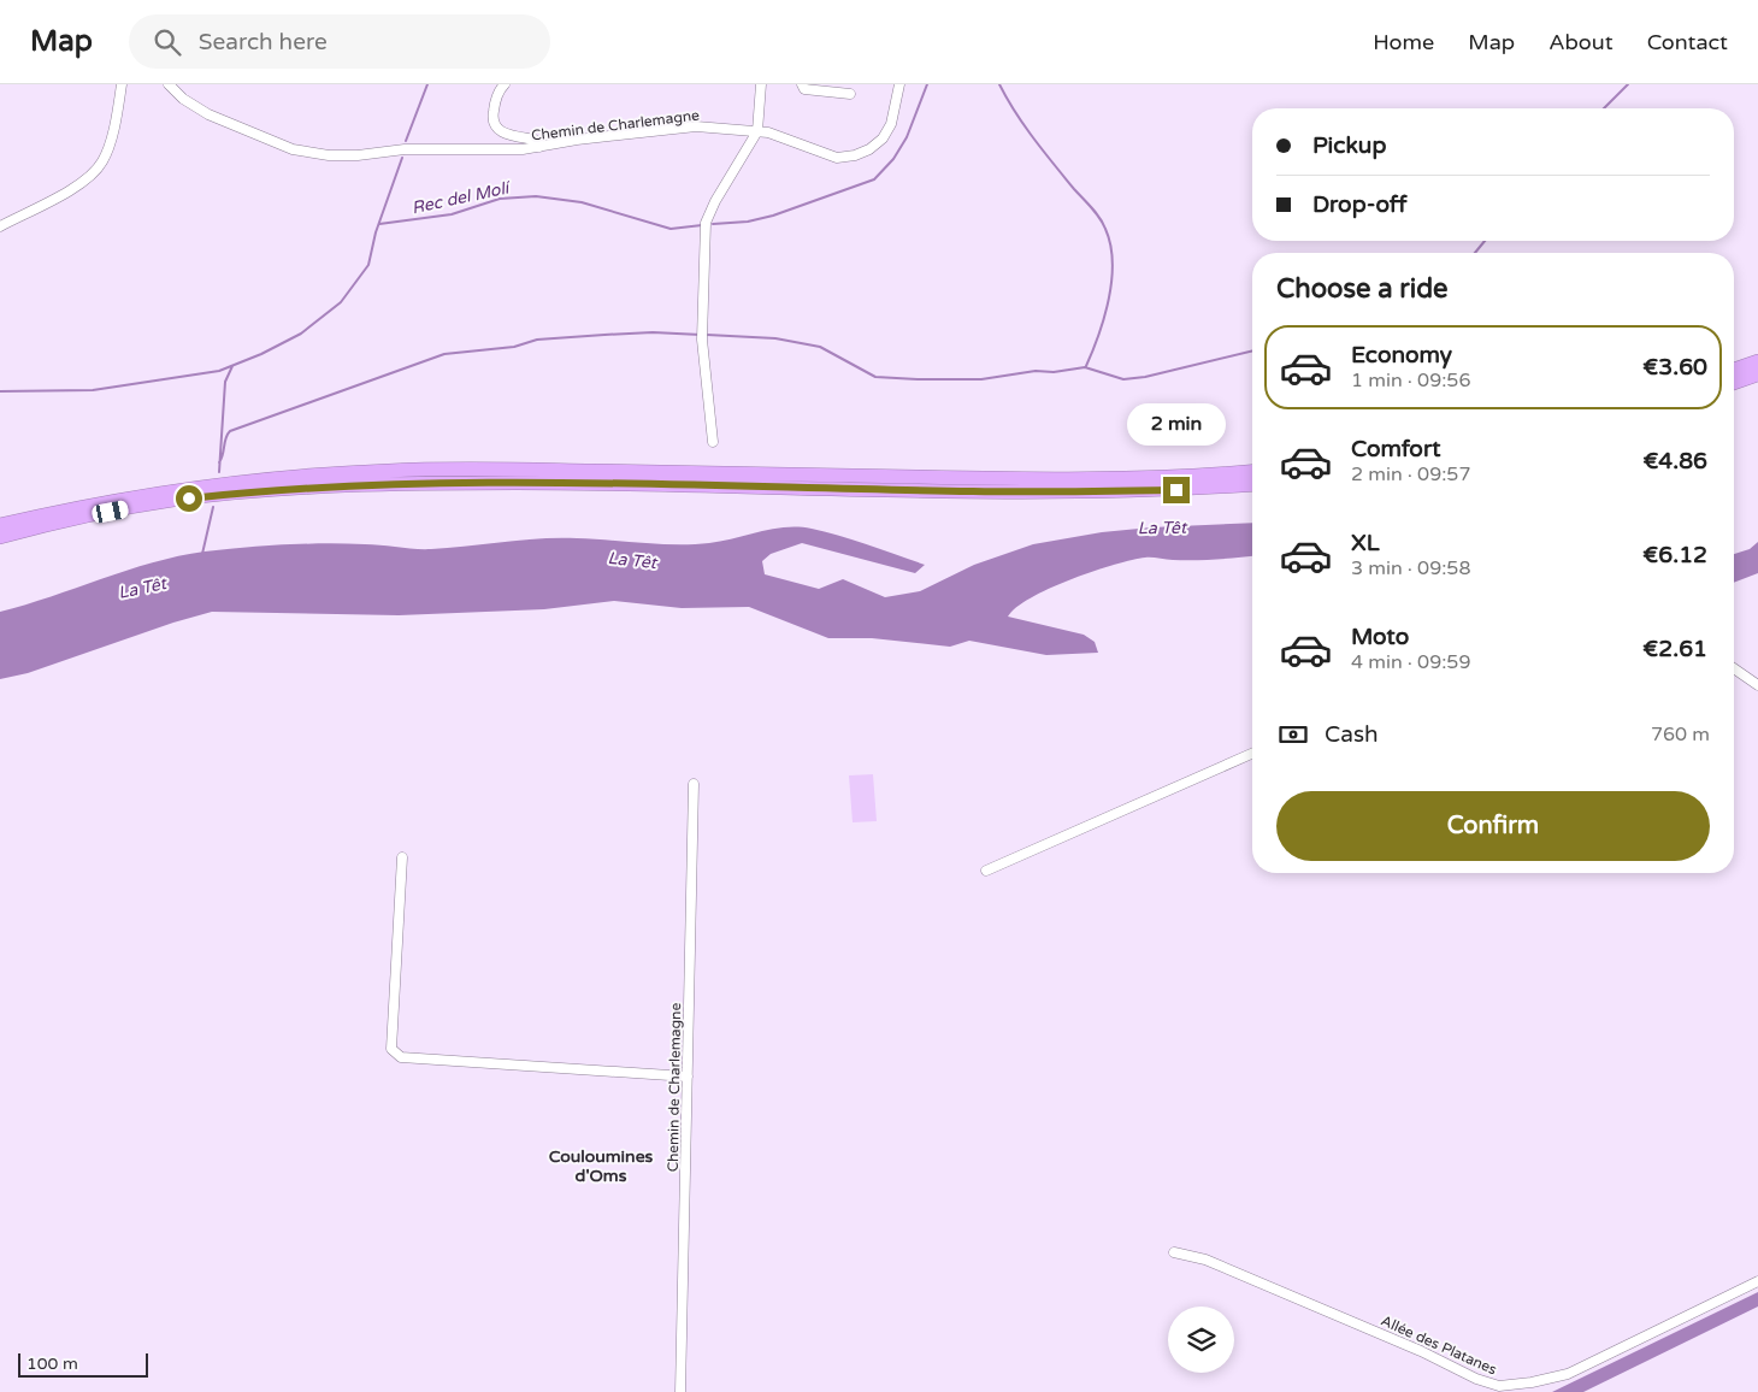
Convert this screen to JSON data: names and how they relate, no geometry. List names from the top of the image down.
{
  "streets": {
    "street": ["Chemin de Charlemagne", "Allée des Platanes"]
  },
  "districts": ["Couloumines d'Oms"],
  "water": ["Rec del Molí", "La Têt"],
  "scale_bar": "100 m",
  "page": {
    "header": "Map",
    "search": "Search here",
    "nav": [
      "Home",
      "Map",
      "About",
      "Contact"
    ],
    "banner": ["Pickup", "Drop-off"],
    "heading": "Choose a ride",
    "list": [
      {
        "name": "Economy",
        "note": "1 min · 09:56",
        "value": "€3.60"
      },
      {
        "name": "Comfort",
        "note": "2 min · 09:57",
        "value": "€4.86"
      },
      {
        "name": "XL",
        "note": "3 min · 09:58",
        "value": "€6.12"
      },
      {
        "name": "Moto",
        "note": "4 min · 09:59",
        "value": "€2.61"
      }
    ],
    "bubble": "2 min",
    "pay": ["Cash", "760 m"],
    "buttons": "Confirm",
    "scale": "100 m"
  }
}
